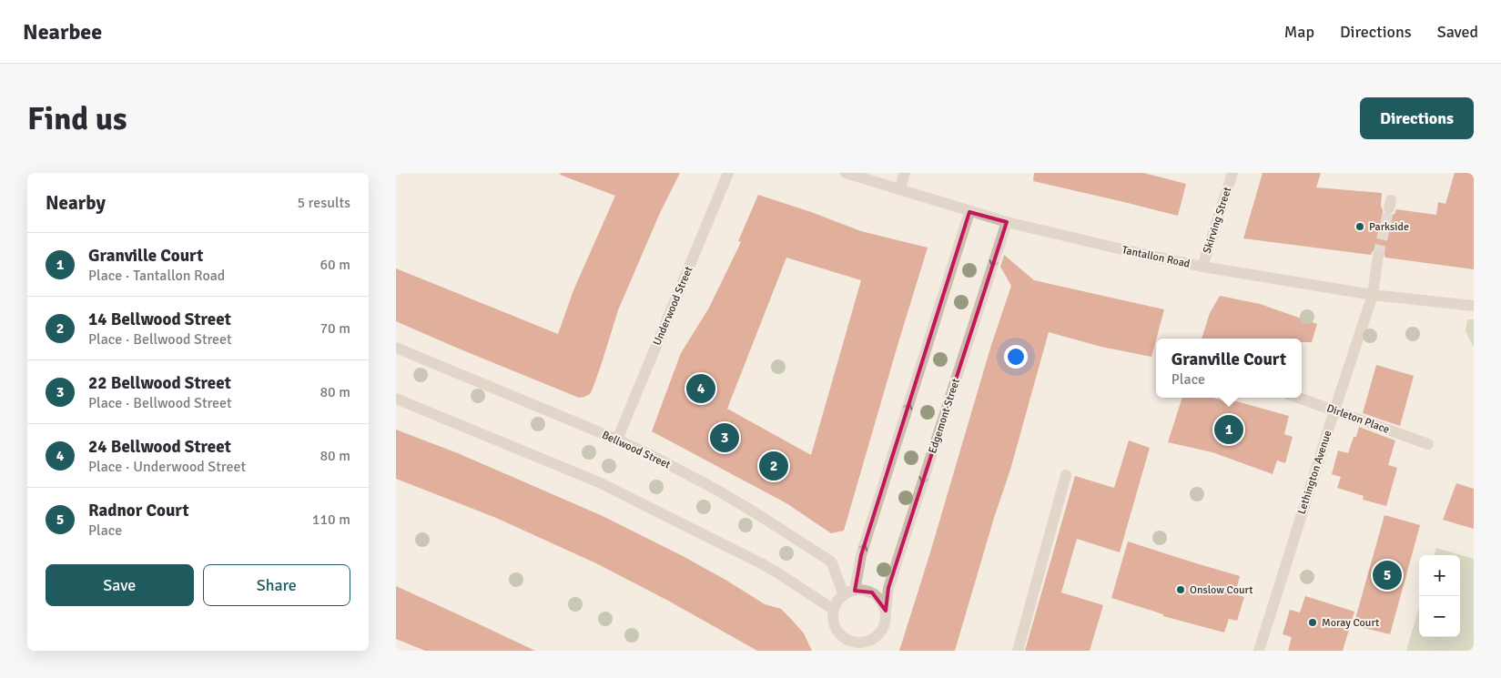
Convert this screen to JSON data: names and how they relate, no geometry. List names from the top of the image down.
{
  "streets": {
    "street": [
      "Skirving Street",
      "Tantallon Road",
      "Underwood Street",
      "Edgemont Street",
      "Dirleton Place",
      "Bellwood Street",
      "Lethington Avenue"
    ]
  },
  "crossings": [
    ["Skirving Street", "Tantallon Road"],
    ["Tantallon Road", "Edgemont Street"],
    ["Tantallon Road", "Lethington Avenue"],
    ["Underwood Street", "Bellwood Street"],
    ["Edgemont Street", "Bellwood Street"],
    ["Dirleton Place", "Lethington Avenue"]
  ],
  "places": ["Parkside", "Onslow Court", "Moray Court"],
  "page": {
    "header": "Nearbee",
    "nav": ["Map", "Directions", "Saved"],
    "buttons": [
      "Directions",
      ["Save", "Share"]
    ],
    "title": "Find us",
    "heading": ["Nearby", "5 results"],
    "list": [
      {
        "mark": "1",
        "name": "Granville Court",
        "note": "Place · Tantallon Road",
        "value": "60 m"
      },
      {
        "mark": "2",
        "name": "14 Bellwood Street",
        "note": "Place · Bellwood Street",
        "value": "70 m"
      },
      {
        "mark": "3",
        "name": "22 Bellwood Street",
        "note": "Place · Bellwood Street",
        "value": "80 m"
      },
      {
        "mark": "4",
        "name": "24 Bellwood Street",
        "note": "Place · Underwood Street",
        "value": "80 m"
      },
      {
        "mark": "5",
        "name": "Radnor Court",
        "note": "Place",
        "value": "110 m"
      }
    ],
    "popup": ["Granville Court", "Place"],
    "pins": [
      "4",
      "1",
      "3",
      "2",
      "5"
    ],
    "map_buttons": ["+", "−"]
  }
}
